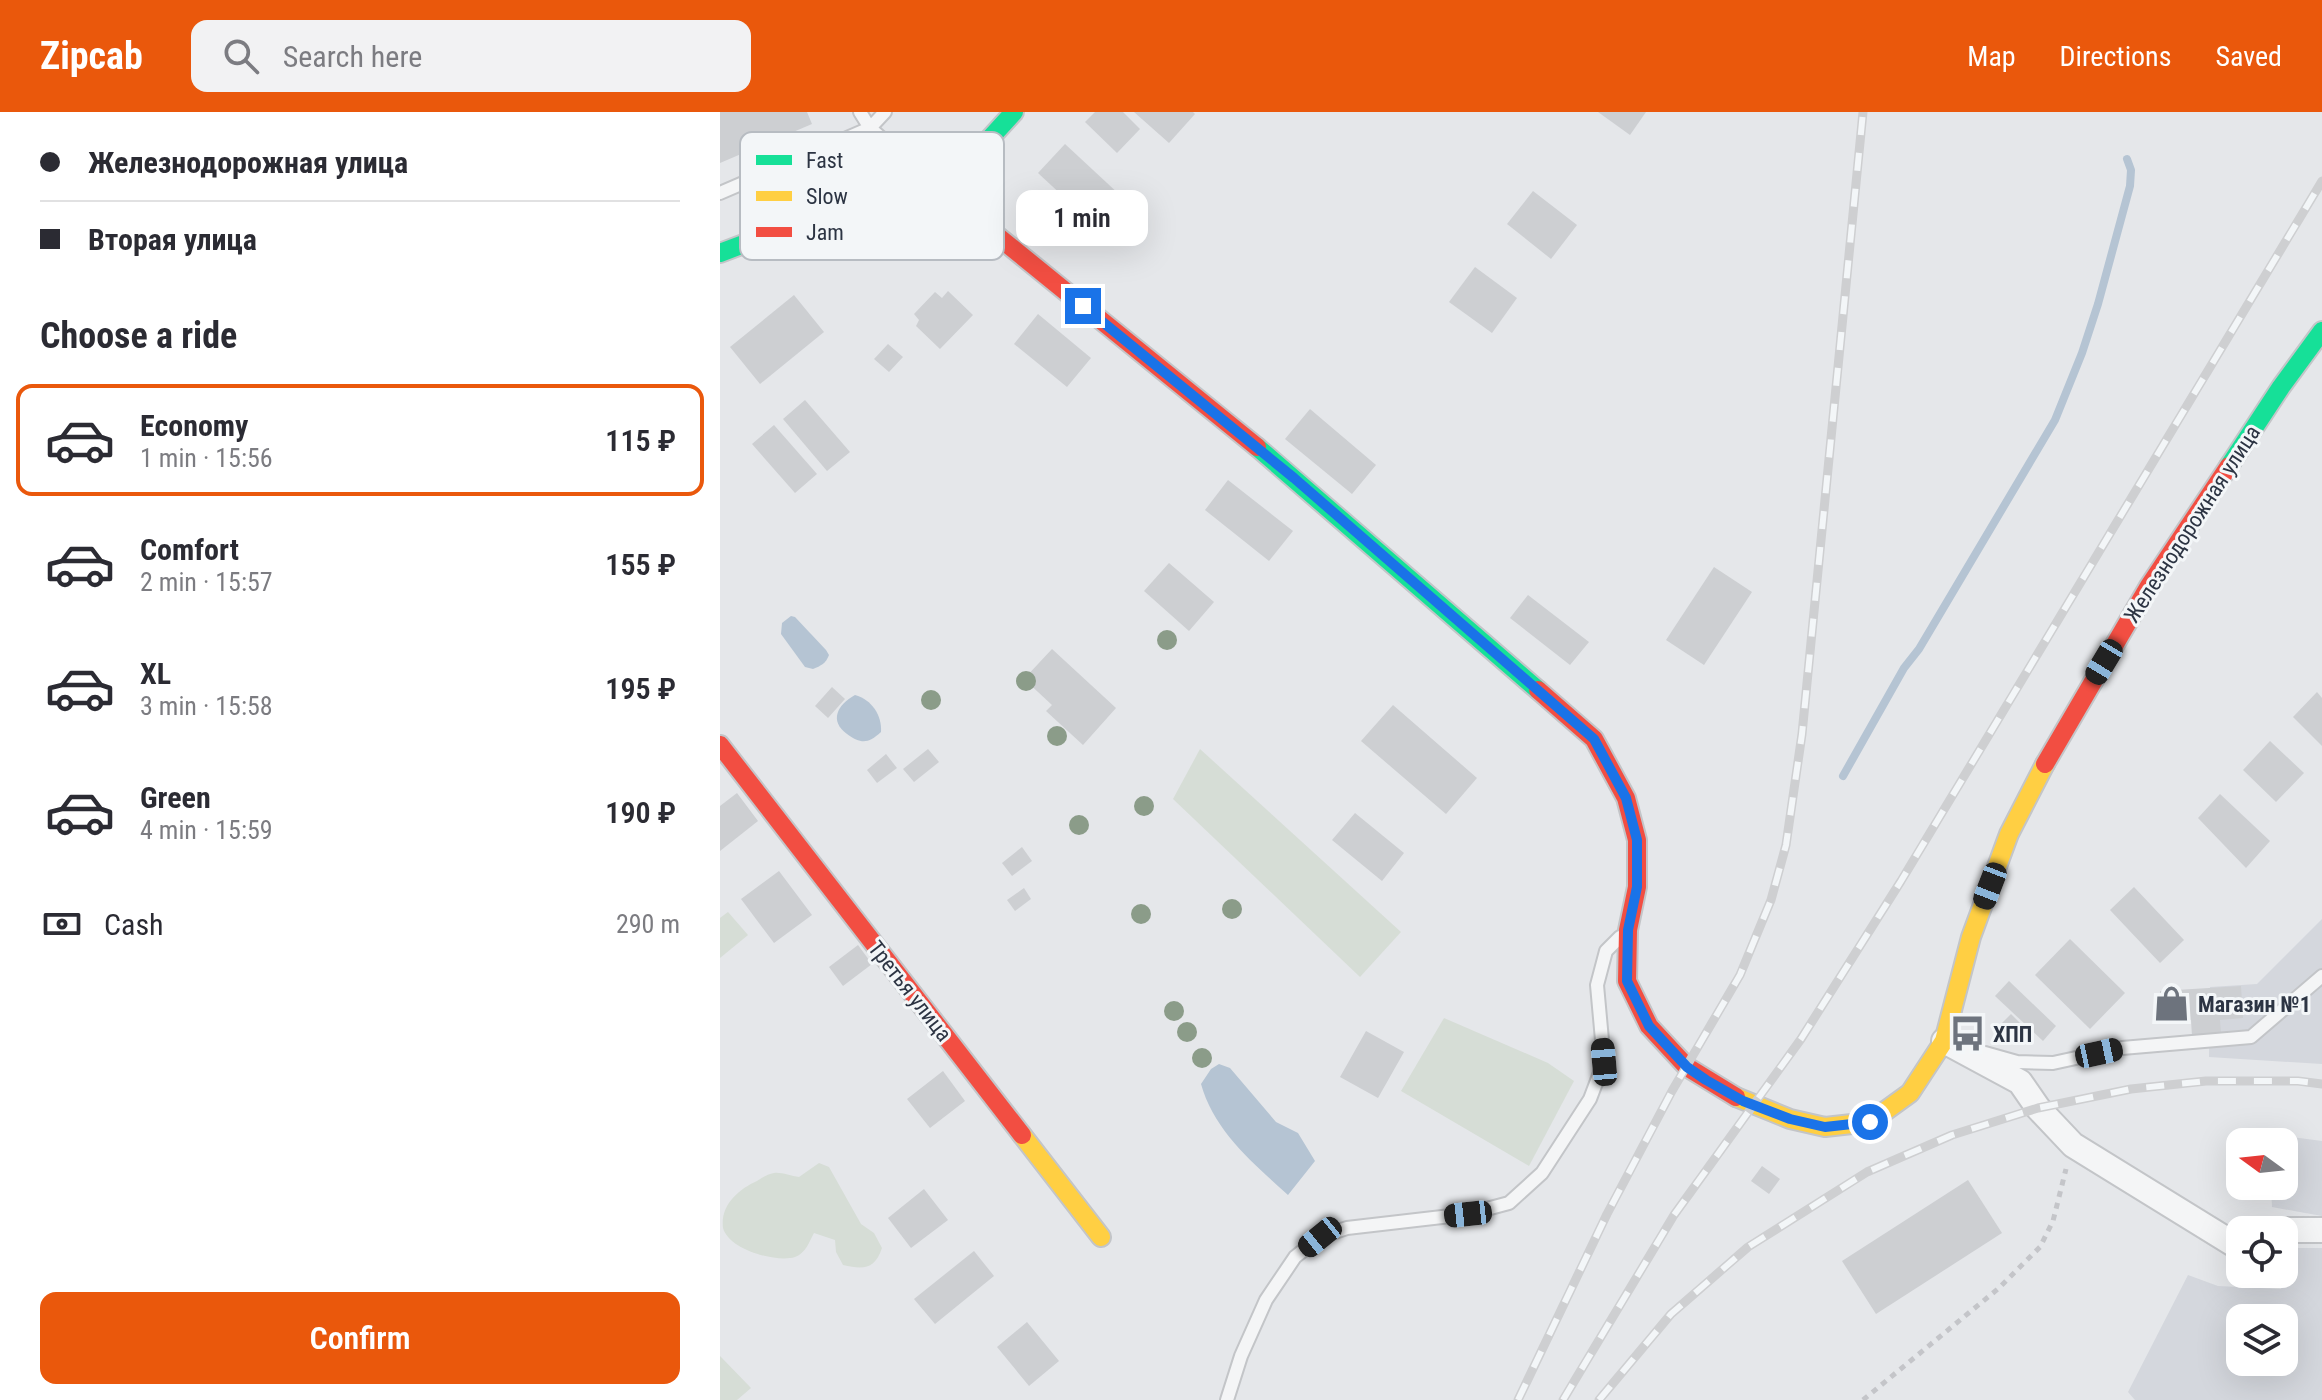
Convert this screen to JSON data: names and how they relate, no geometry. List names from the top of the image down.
{
  "streets": {
    "street": ["Железнодорожная улица", "Третья улица"]
  },
  "places": {
    "shop": ["Магазин №1"],
    "bus stop": ["ХПП"]
  },
  "legend": ["Fast", "Slow", "Jam"],
  "north": "left",
  "page": {
    "header": "Zipcab",
    "search": "Search here",
    "nav": ["Map", "Directions", "Saved"],
    "banner": ["Железнодорожная улица", "Вторая улица"],
    "bubble": "1 min",
    "heading": "Choose a ride",
    "list": [
      {
        "name": "Economy",
        "note": "1 min · 15:56",
        "value": "115 ₽"
      },
      {
        "name": "Comfort",
        "note": "2 min · 15:57",
        "value": "155 ₽"
      },
      {
        "name": "XL",
        "note": "3 min · 15:58",
        "value": "195 ₽"
      },
      {
        "name": "Green",
        "note": "4 min · 15:59",
        "value": "190 ₽"
      }
    ],
    "pay": ["Cash", "290 m"],
    "buttons": "Confirm"
  }
}
